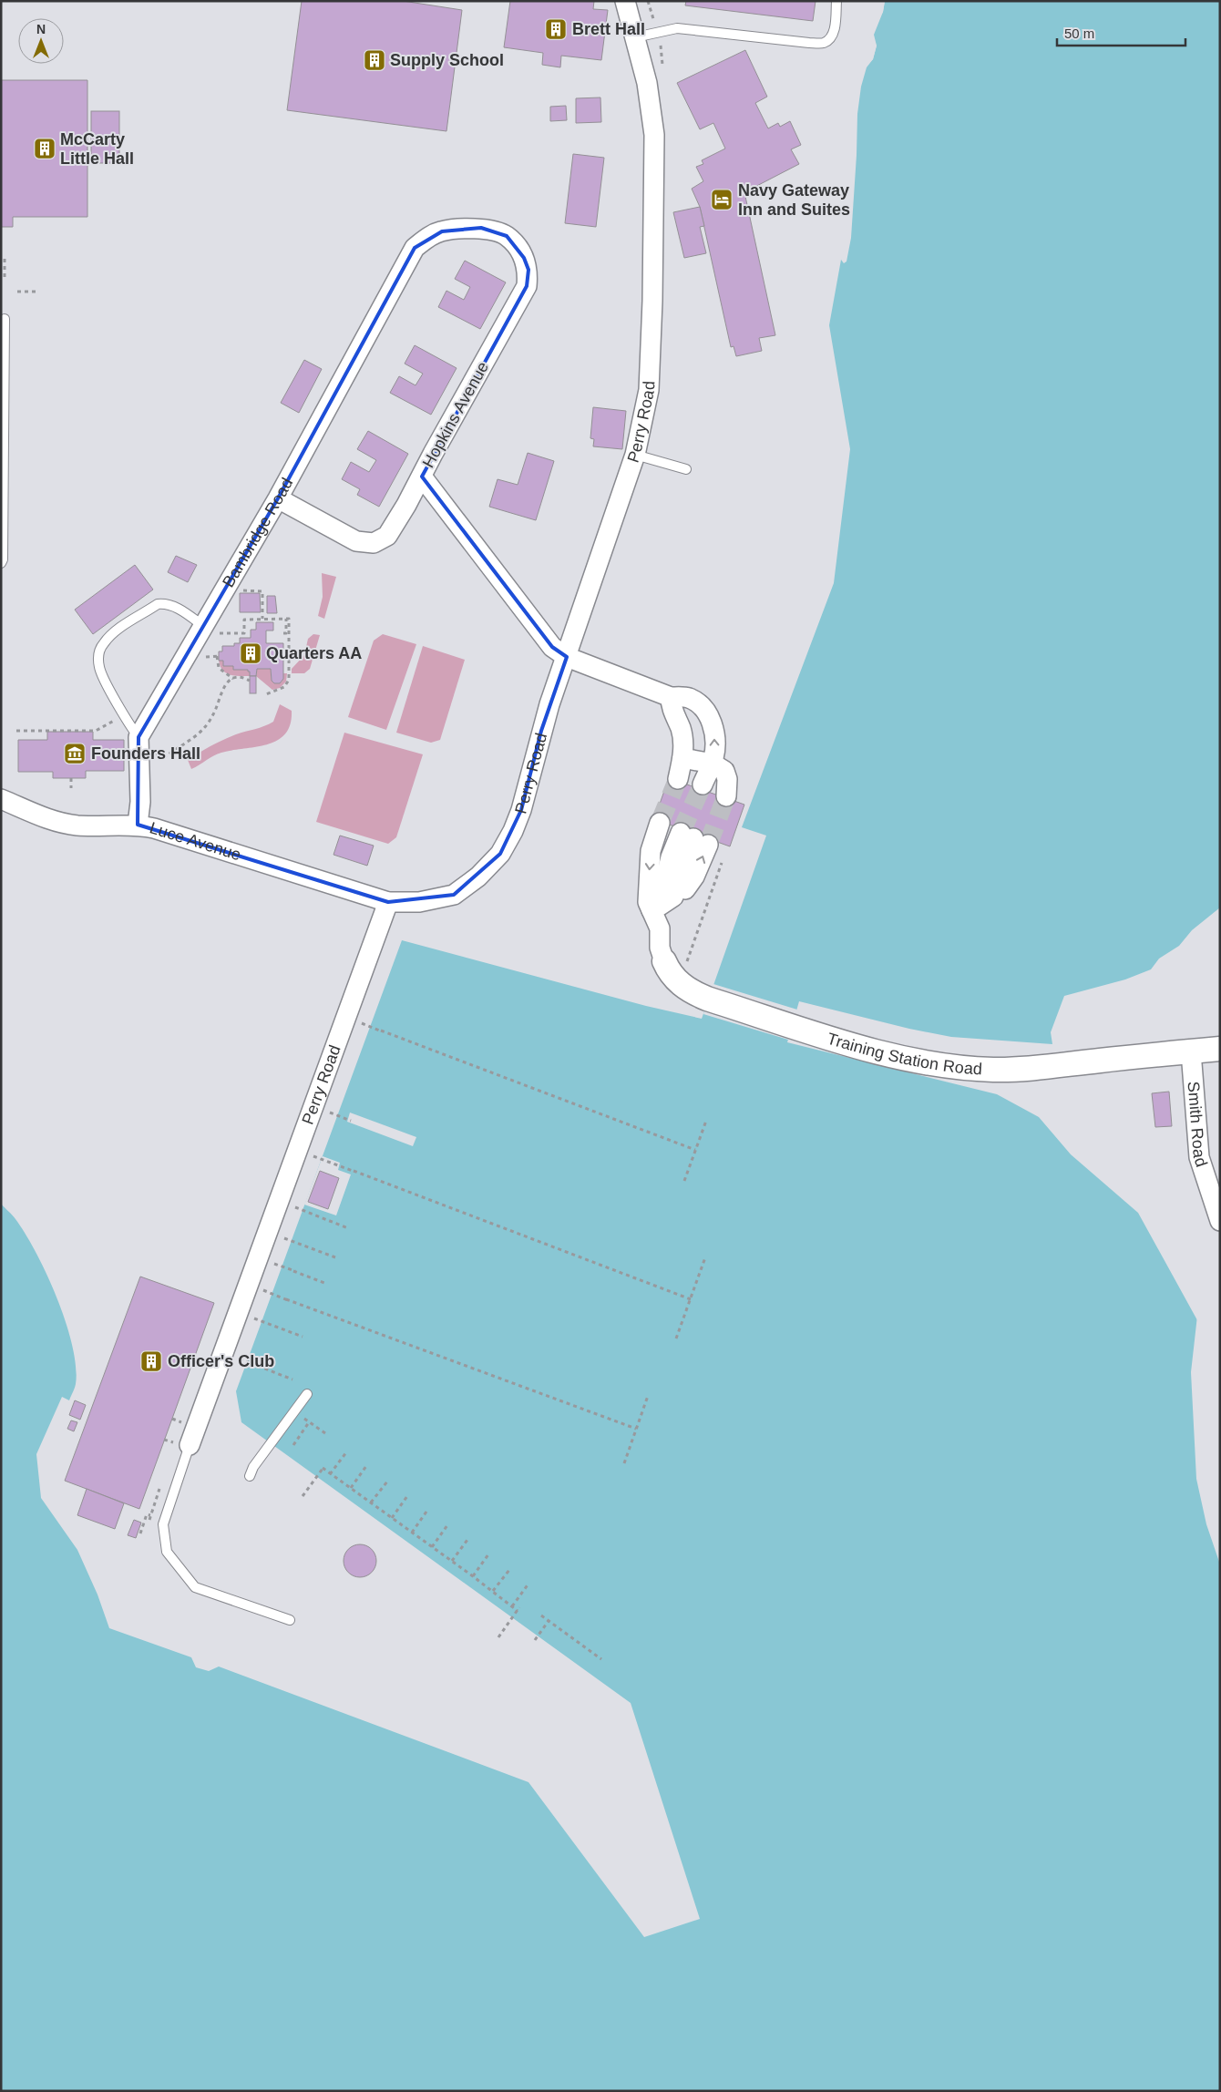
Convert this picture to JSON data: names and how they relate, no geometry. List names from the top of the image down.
{
  "streets": {
    "street": [
      "Hopkins Avenue",
      "Perry Road",
      "Bambridge Road",
      "Luce Avenue",
      "Training Station Road",
      "Smith Road"
    ]
  },
  "crossings": [
    ["Hopkins Avenue", "Perry Road"],
    ["Hopkins Avenue", "Bambridge Road"],
    ["Perry Road", "Luce Avenue"],
    ["Training Station Road", "Smith Road"]
  ],
  "places": {
    "building": [
      "Brett Hall",
      "Supply School",
      "McCarty Little Hall",
      "Quarters AA",
      "Officer's Club"
    ],
    "hotel": ["Navy Gateway Inn and Suites"],
    "museum": ["Founders Hall"]
  },
  "scale_bar": "50 m",
  "north": "top"
}
